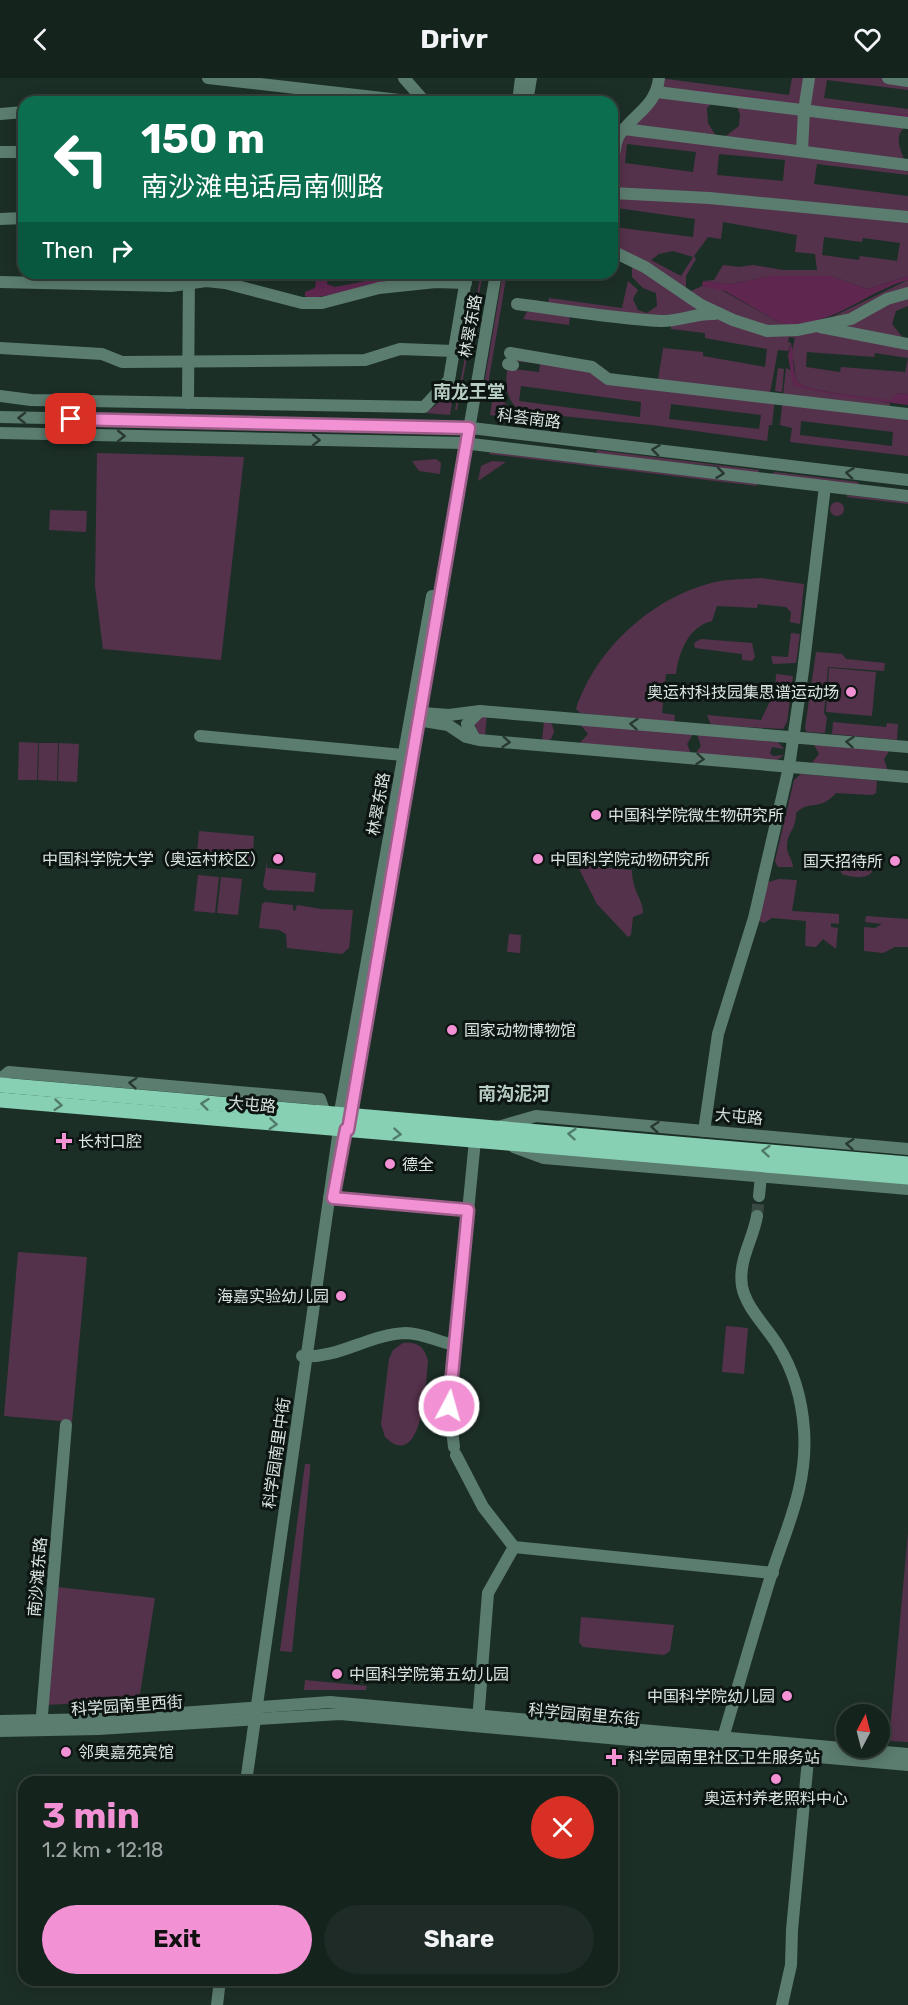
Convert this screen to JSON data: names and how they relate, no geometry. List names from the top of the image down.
{
  "streets": {
    "main road": ["大屯路"],
    "street": [
      "林翠东路",
      "科荟南路",
      "科学园南里中街",
      "南沙滩东路",
      "科学园南里西街",
      "科学园南里东街"
    ]
  },
  "crossings": [
    ["林翠东路", "科荟南路"],
    ["林翠东路", "大屯路"],
    ["林翠东路", "科学园南里中街"],
    ["大屯路", "科学园南里中街"],
    ["科学园南里中街", "科学园南里西街"],
    ["科学园南里中街", "科学园南里东街"],
    ["南沙滩东路", "科学园南里西街"],
    ["科学园南里西街", "科学园南里东街"]
  ],
  "districts": ["南龙王堂", "南沟泥河"],
  "places": {
    "other": [
      "奥运村科技园集思谱运动场",
      "中国科学院微生物研究所",
      "中国科学院大学（奥运村校区）",
      "中国科学院动物研究所",
      "国天招待所",
      "国家动物博物馆",
      "德全",
      "海嘉实验幼儿园",
      "中国科学院第五幼儿园",
      "中国科学院幼儿园",
      "邻奥嘉苑宾馆",
      "奥运村养老照料中心"
    ],
    "health": ["长村口腔", "科学园南里社区卫生服务站"]
  },
  "north": "top",
  "page": {
    "header": "Drivr",
    "turn": ["150 m", "南沙滩电话局南侧路"],
    "then": "Then",
    "heading": ["3 min", "1.2 km · 12:18"],
    "buttons": ["Exit", "Share"]
  }
}
